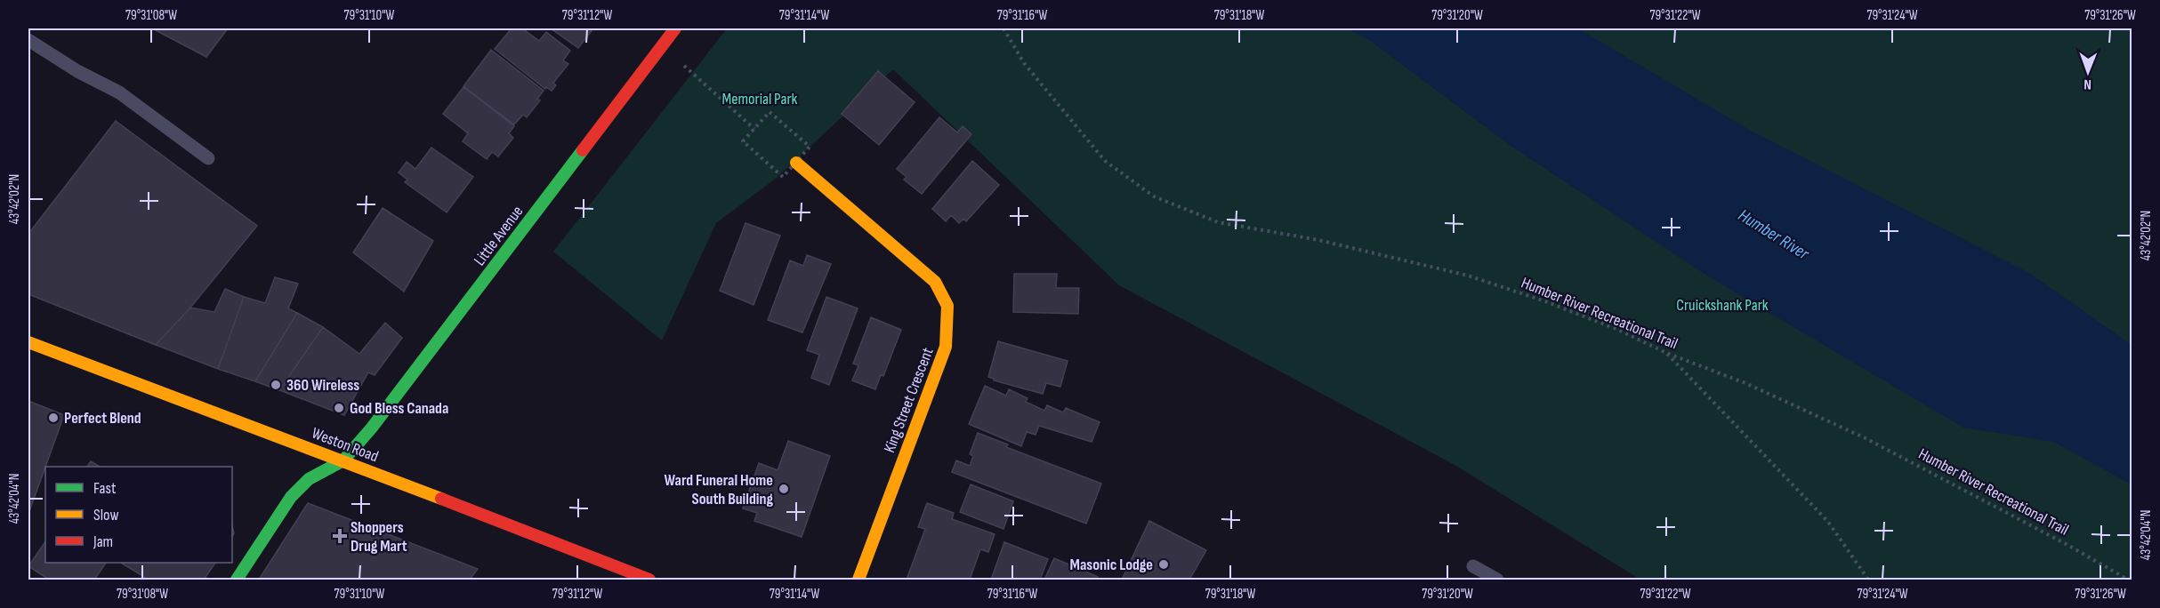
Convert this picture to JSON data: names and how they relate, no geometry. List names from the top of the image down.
{
  "streets": {
    "street": ["Little Avenue", "King Street Crescent", "Weston Road"],
    "path": ["Humber River Recreational Trail"]
  },
  "crossings": [
    ["Little Avenue", "Weston Road"]
  ],
  "water": ["Humber River"],
  "parks": ["Memorial Park", "Cruickshank Park"],
  "places": {
    "other": [
      "360 Wireless",
      "God Bless Canada",
      "Perfect Blend",
      "Ward Funeral Home South Building",
      "Masonic Lodge"
    ],
    "health": ["Shoppers Drug Mart"]
  },
  "legend": ["Fast", "Slow", "Jam"],
  "north": "bottom",
  "coordinates": [
    "79°31'08\"W",
    "79°31'10\"W",
    "79°31'12\"W",
    "79°31'14\"W",
    "79°31'16\"W",
    "79°31'18\"W",
    "79°31'20\"W",
    "79°31'22\"W",
    "79°31'24\"W",
    "79°31'26\"W",
    "43°42'02\"N",
    "43°42'04\"N"
  ]
}
